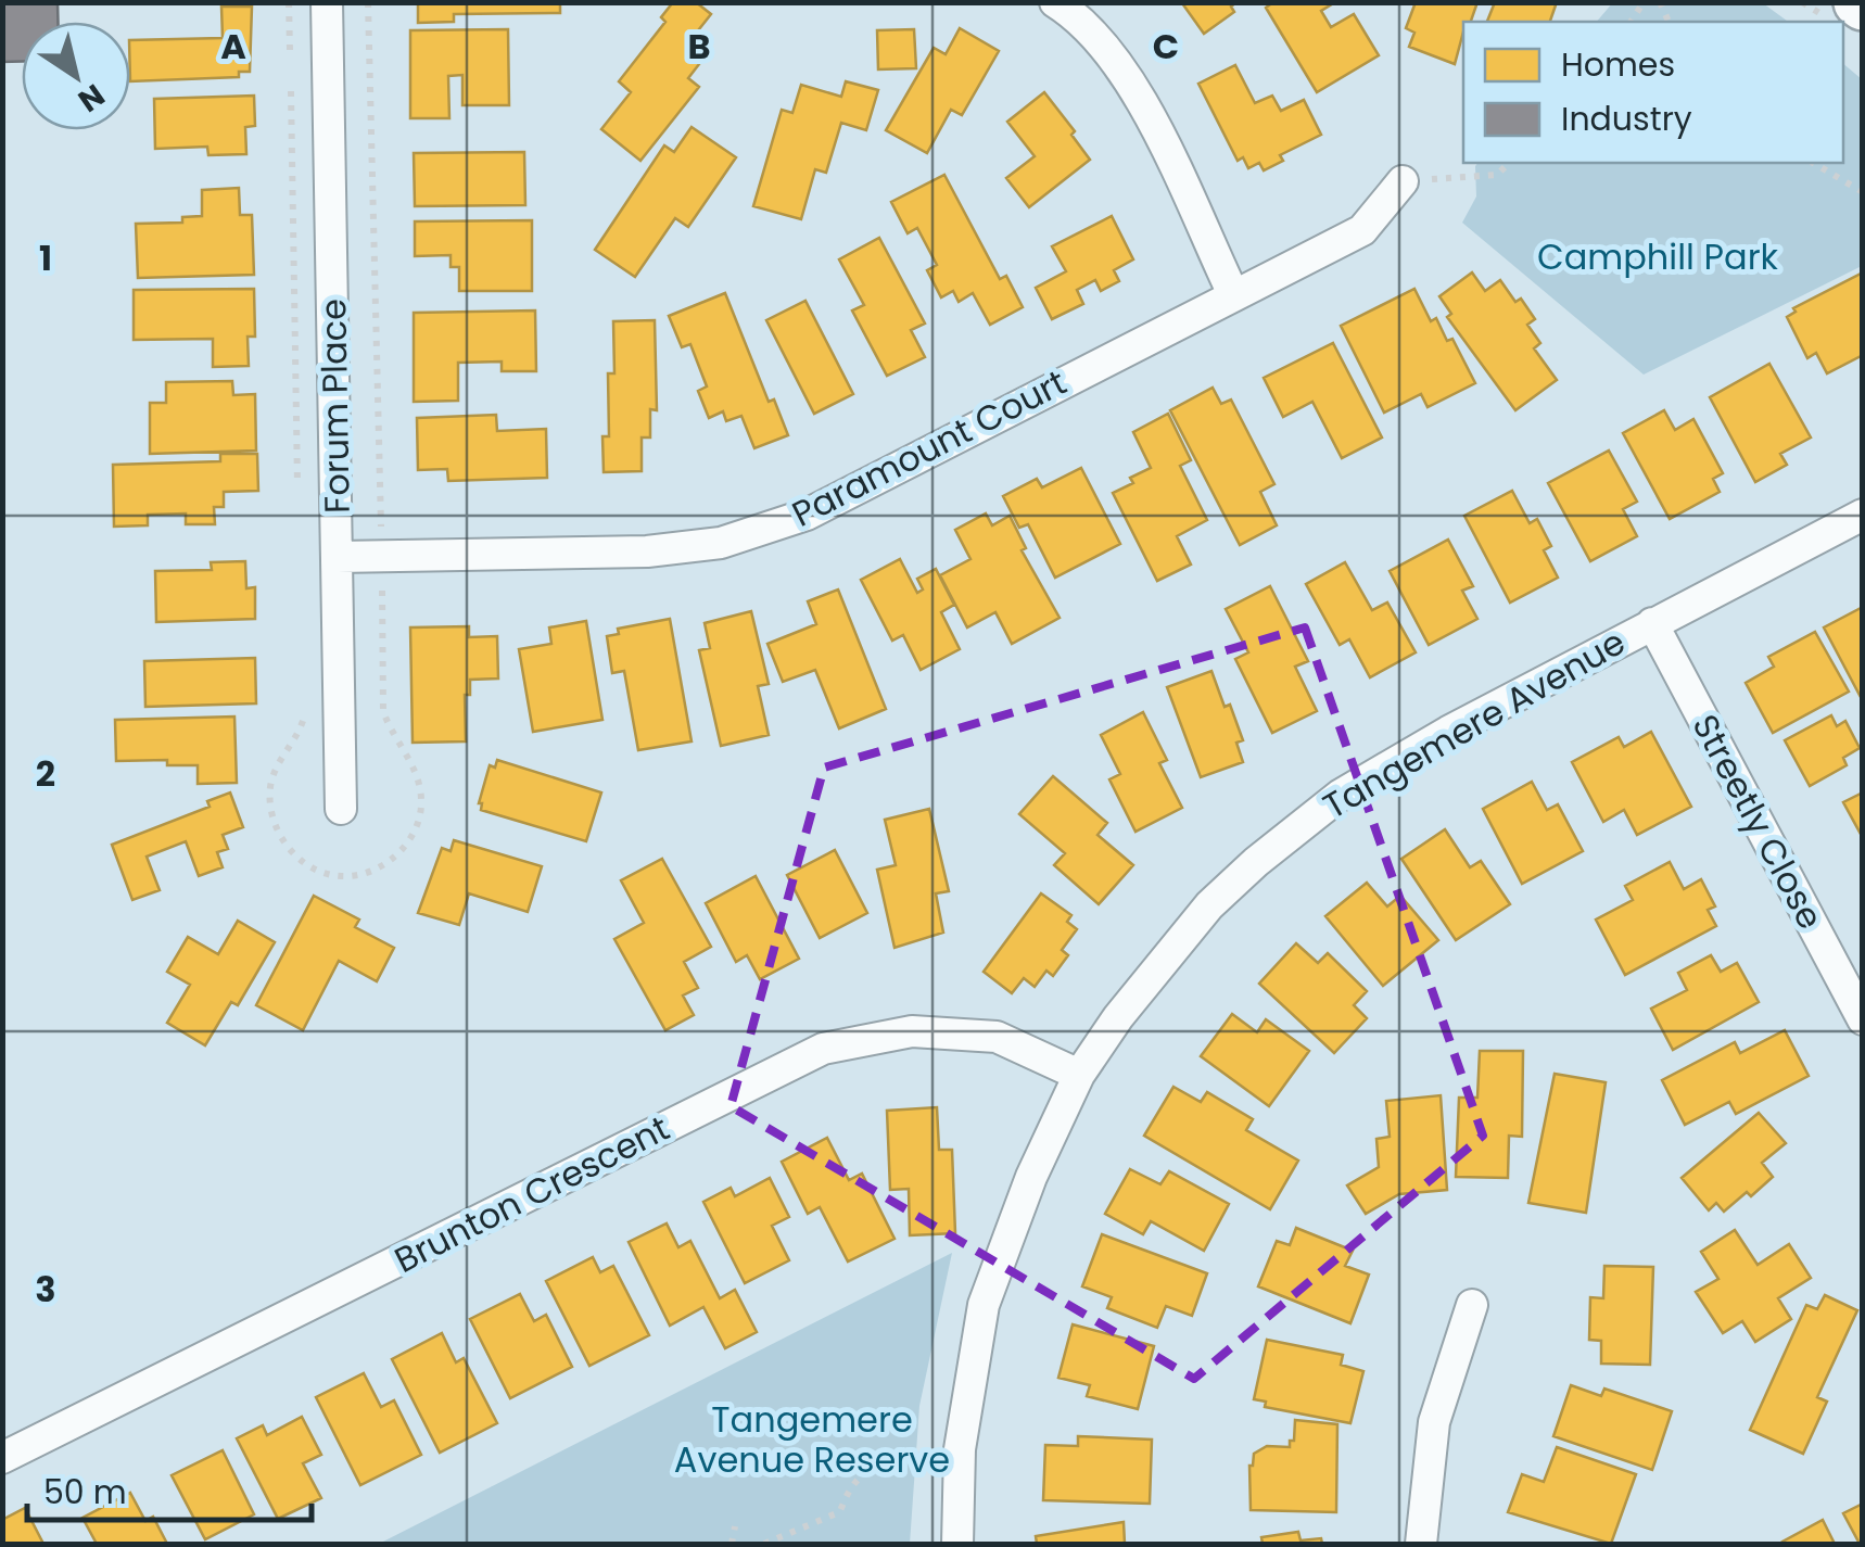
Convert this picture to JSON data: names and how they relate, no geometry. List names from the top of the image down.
{
  "streets": {
    "street": [
      "Forum Place",
      "Paramount Court",
      "Tangemere Avenue",
      "Streetly Close",
      "Brunton Crescent"
    ]
  },
  "crossings": [
    ["Forum Place", "Paramount Court"],
    ["Tangemere Avenue", "Streetly Close"],
    ["Tangemere Avenue", "Brunton Crescent"]
  ],
  "parks": ["Camphill Park", "Tangemere Avenue Reserve"],
  "legend": ["Homes", "Industry"],
  "scale_bar": "50 m",
  "north": "bottom right",
  "grid": {
    "columns": ["A", "B", "C"],
    "rows": ["1", "2", "3"]
  }
}
